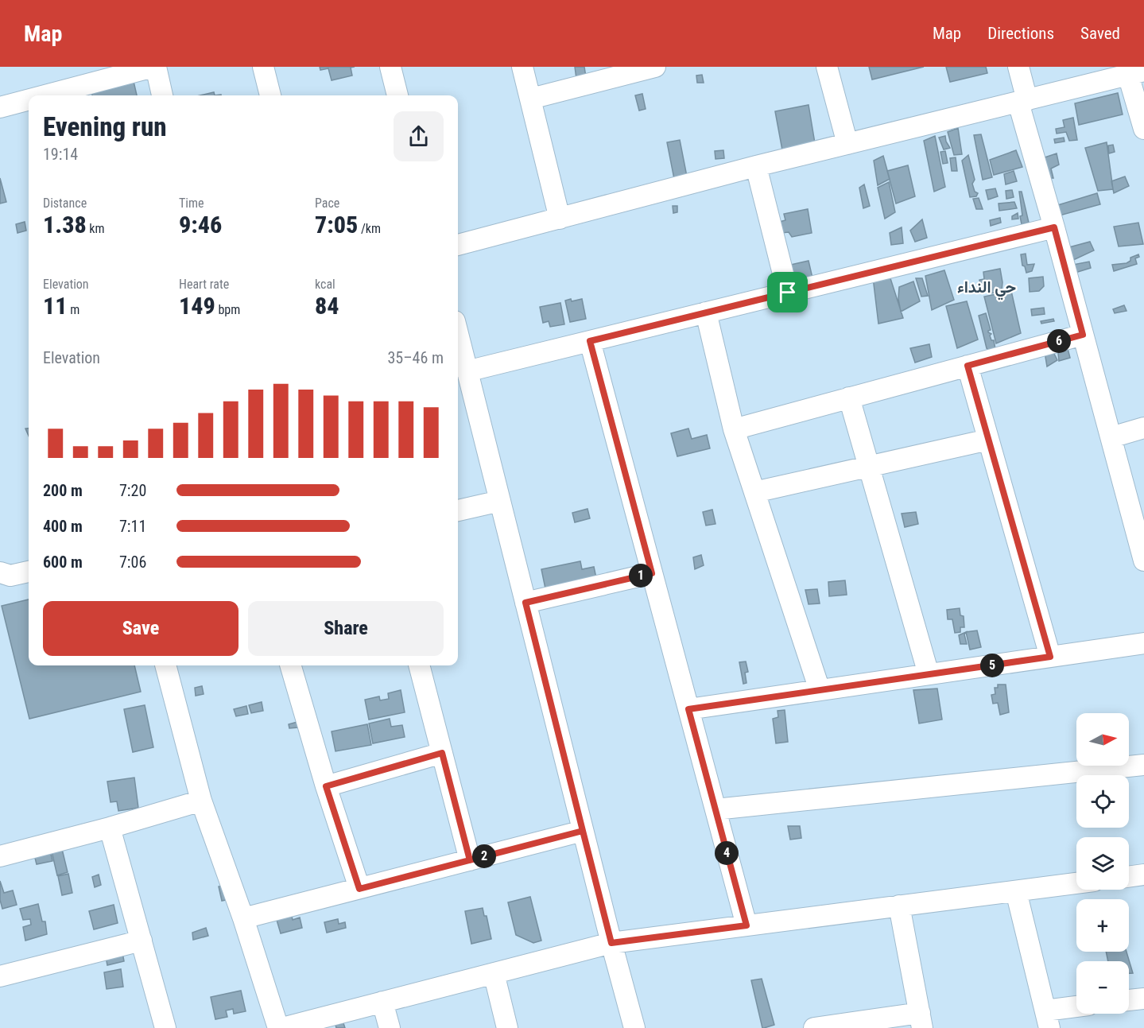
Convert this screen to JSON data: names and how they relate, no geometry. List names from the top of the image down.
{
  "districts": ["حي النداء"],
  "north": "right",
  "page": {
    "header": "Map",
    "nav": ["Map", "Directions", "Saved"],
    "heading": ["Evening run", "19:14"],
    "stats": [
      ["Distance", "1.38 km"],
      ["Time", "9:46"],
      ["Pace", "7:05 /km"],
      ["Elevation", "11 m"],
      ["Heart rate", "149 bpm"],
      ["kcal", "84"]
    ],
    "pins": [
      "6",
      "1",
      "5",
      "4",
      "2"
    ],
    "chart": ["Elevation", "35–46 m"],
    "list": [
      {
        "name": "200 m",
        "note": "7:20"
      },
      {
        "name": "400 m",
        "note": "7:11"
      },
      {
        "name": "600 m",
        "note": "7:06"
      }
    ],
    "buttons": ["Save", "Share"],
    "map_buttons": ["+", "−"]
  }
}
